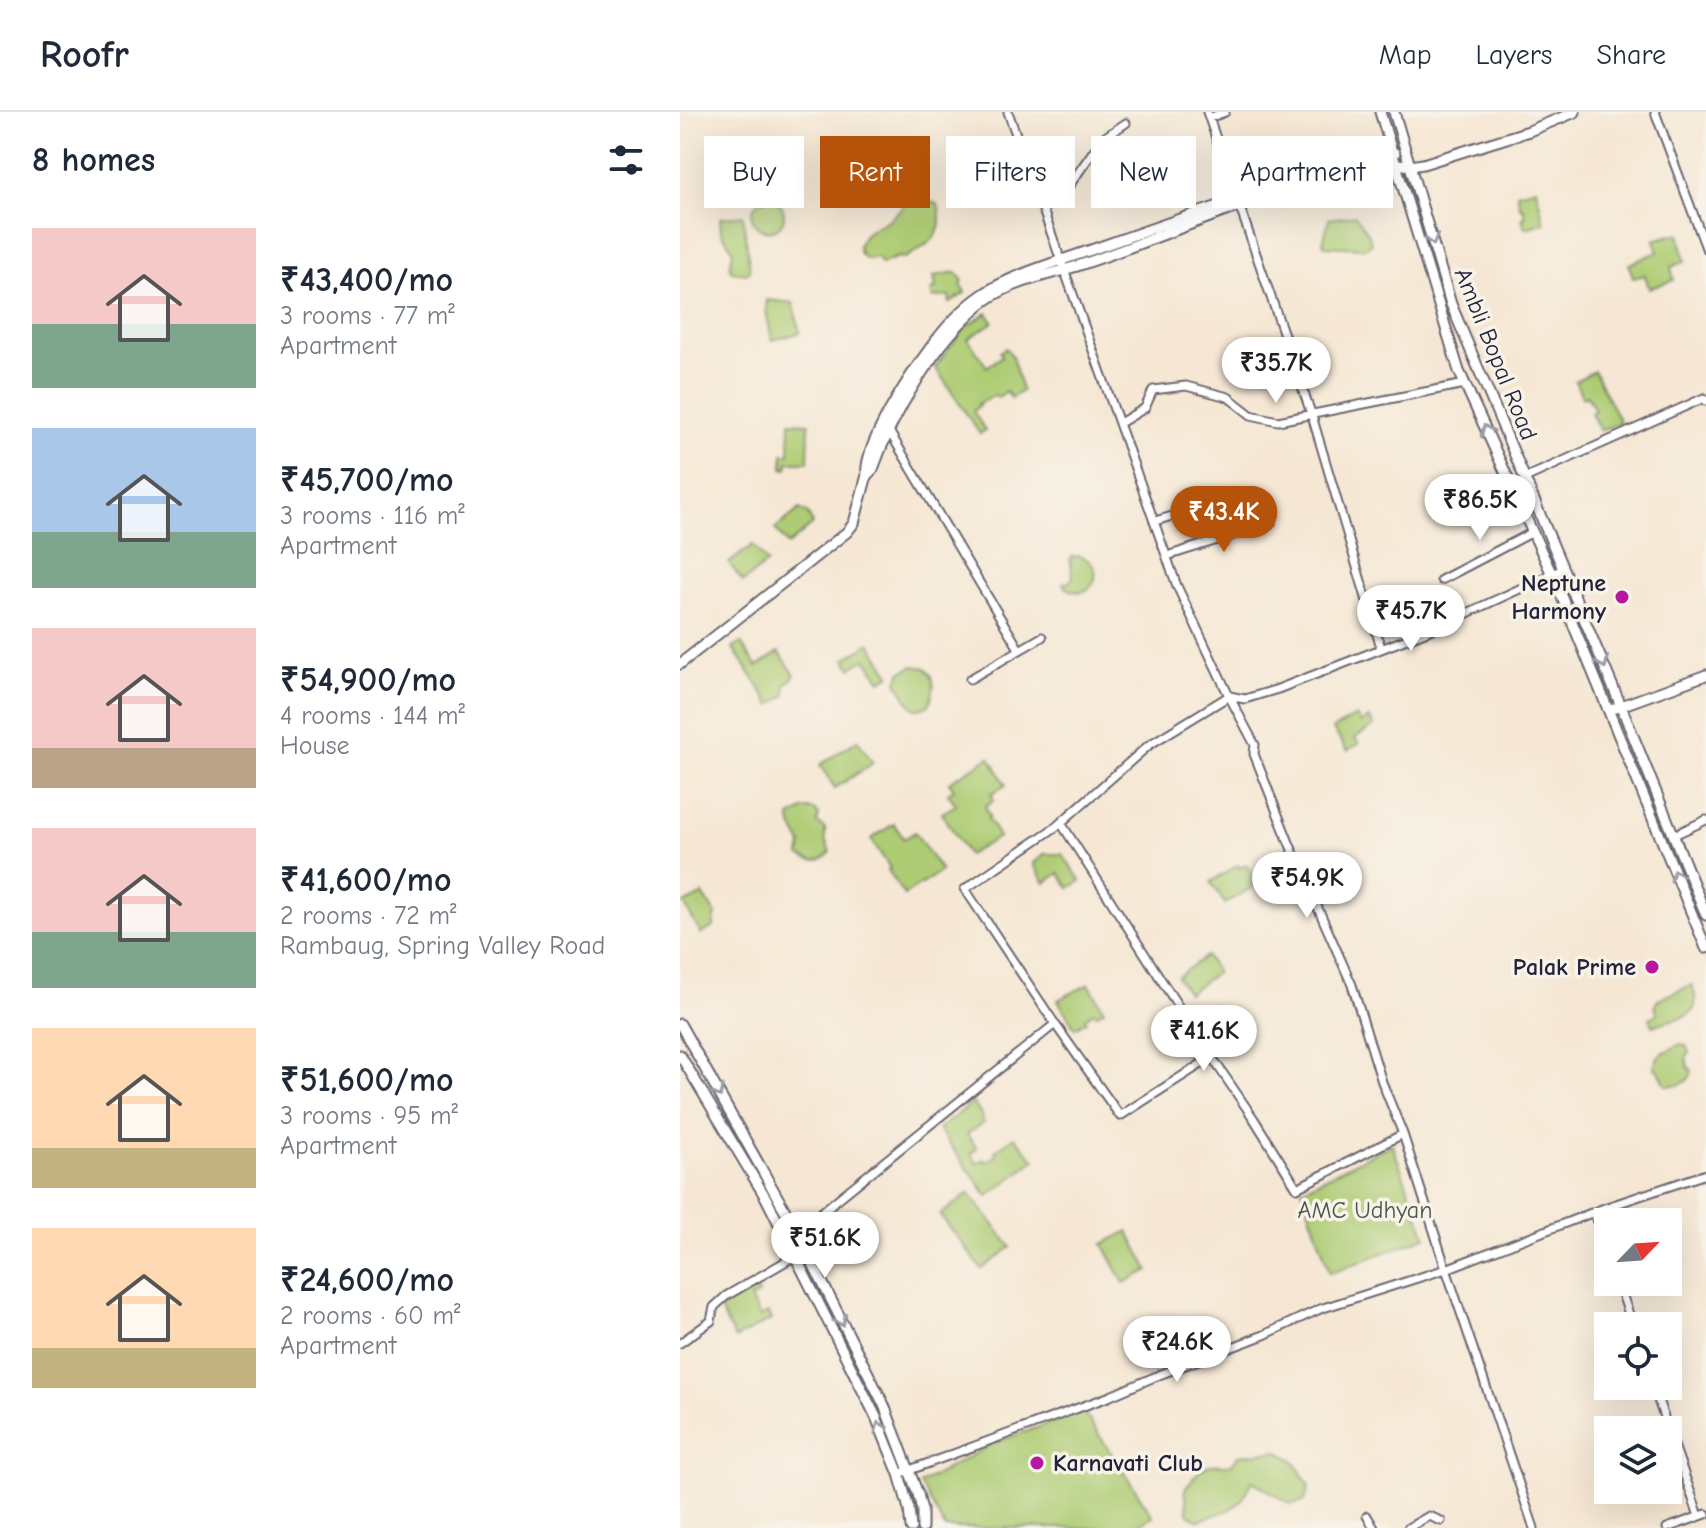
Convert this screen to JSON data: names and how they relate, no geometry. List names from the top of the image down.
{
  "streets": {
    "street": ["Ambli Bopal Road"]
  },
  "parks": ["AMC Udhyan"],
  "places": ["Neptune Harmony", "Palak Prime", "Karnavati Club"],
  "north": "top right",
  "page": {
    "header": "Roofr",
    "nav": ["Map", "Layers", "Share"],
    "heading": "8 homes",
    "chip": [
      "Buy",
      "Rent",
      "Filters",
      "New",
      "Apartment"
    ],
    "list": [
      {
        "name": "₹43,400/mo",
        "note": "3 rooms · 77 m² · Apartment"
      },
      {
        "name": "₹45,700/mo",
        "note": "3 rooms · 116 m² · Apartment"
      },
      {
        "name": "₹54,900/mo",
        "note": "4 rooms · 144 m² · House"
      },
      {
        "name": "₹41,600/mo",
        "note": "2 rooms · 72 m² · Rambaug, Spring Valley Road"
      },
      {
        "name": "₹51,600/mo",
        "note": "3 rooms · 95 m² · Apartment"
      },
      {
        "name": "₹24,600/mo",
        "note": "2 rooms · 60 m² · Apartment"
      }
    ],
    "price": [
      "₹35.7K",
      "₹86.5K",
      "₹43.4K",
      "₹45.7K",
      "₹54.9K",
      "₹41.6K",
      "₹51.6K",
      "₹24.6K"
    ]
  }
}
